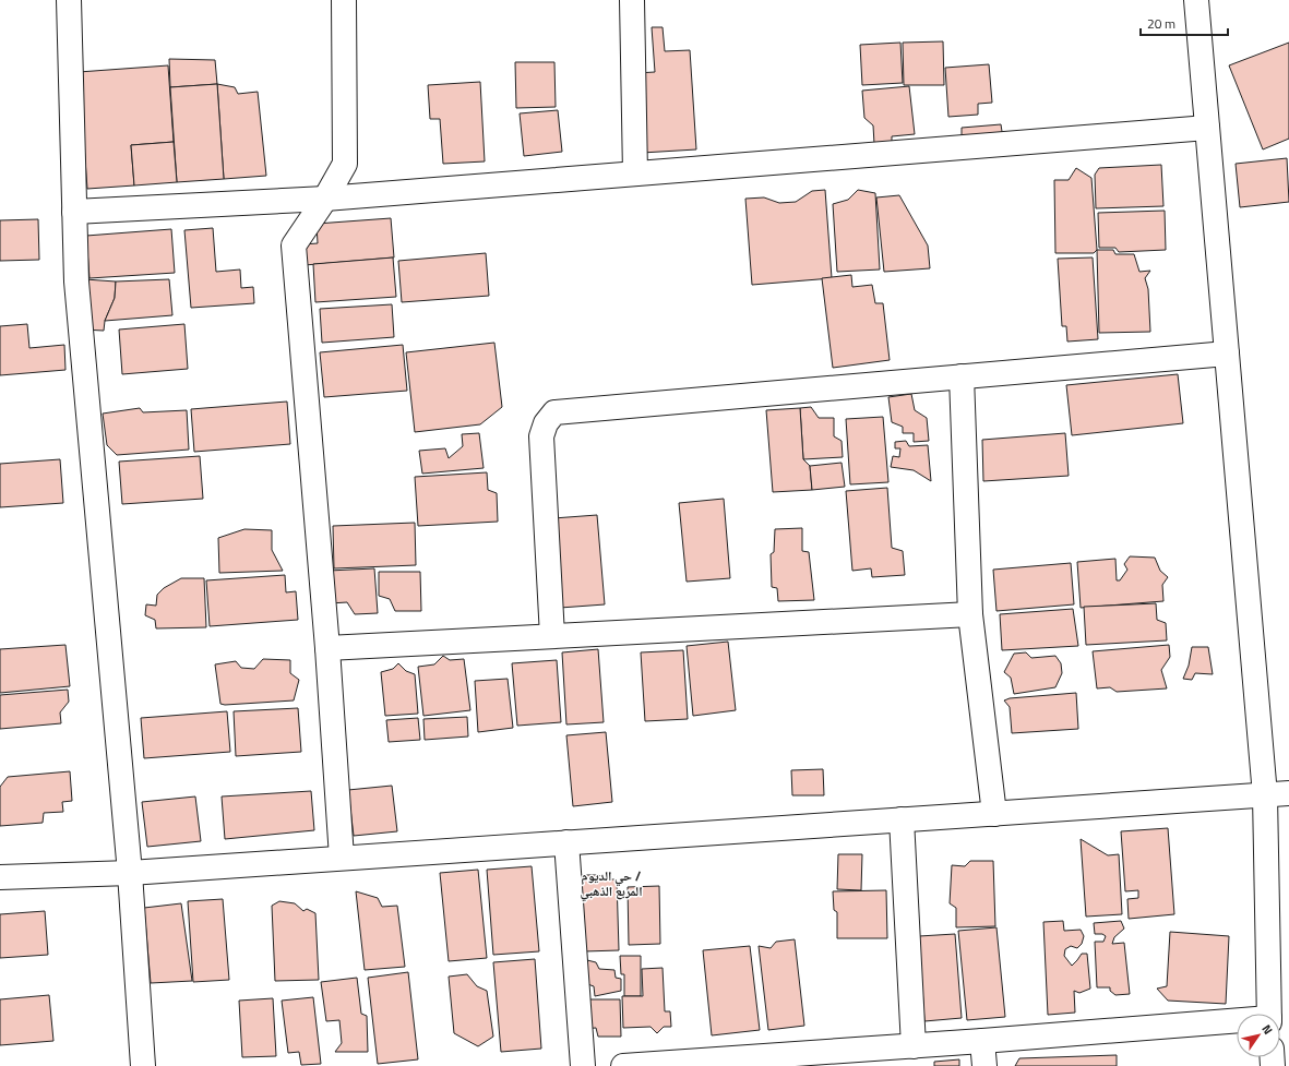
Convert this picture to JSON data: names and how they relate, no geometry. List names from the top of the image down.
{
  "districts": ["حي الديوم / المربع الذهبي"],
  "scale_bar": "20 m",
  "north": "top right"
}
